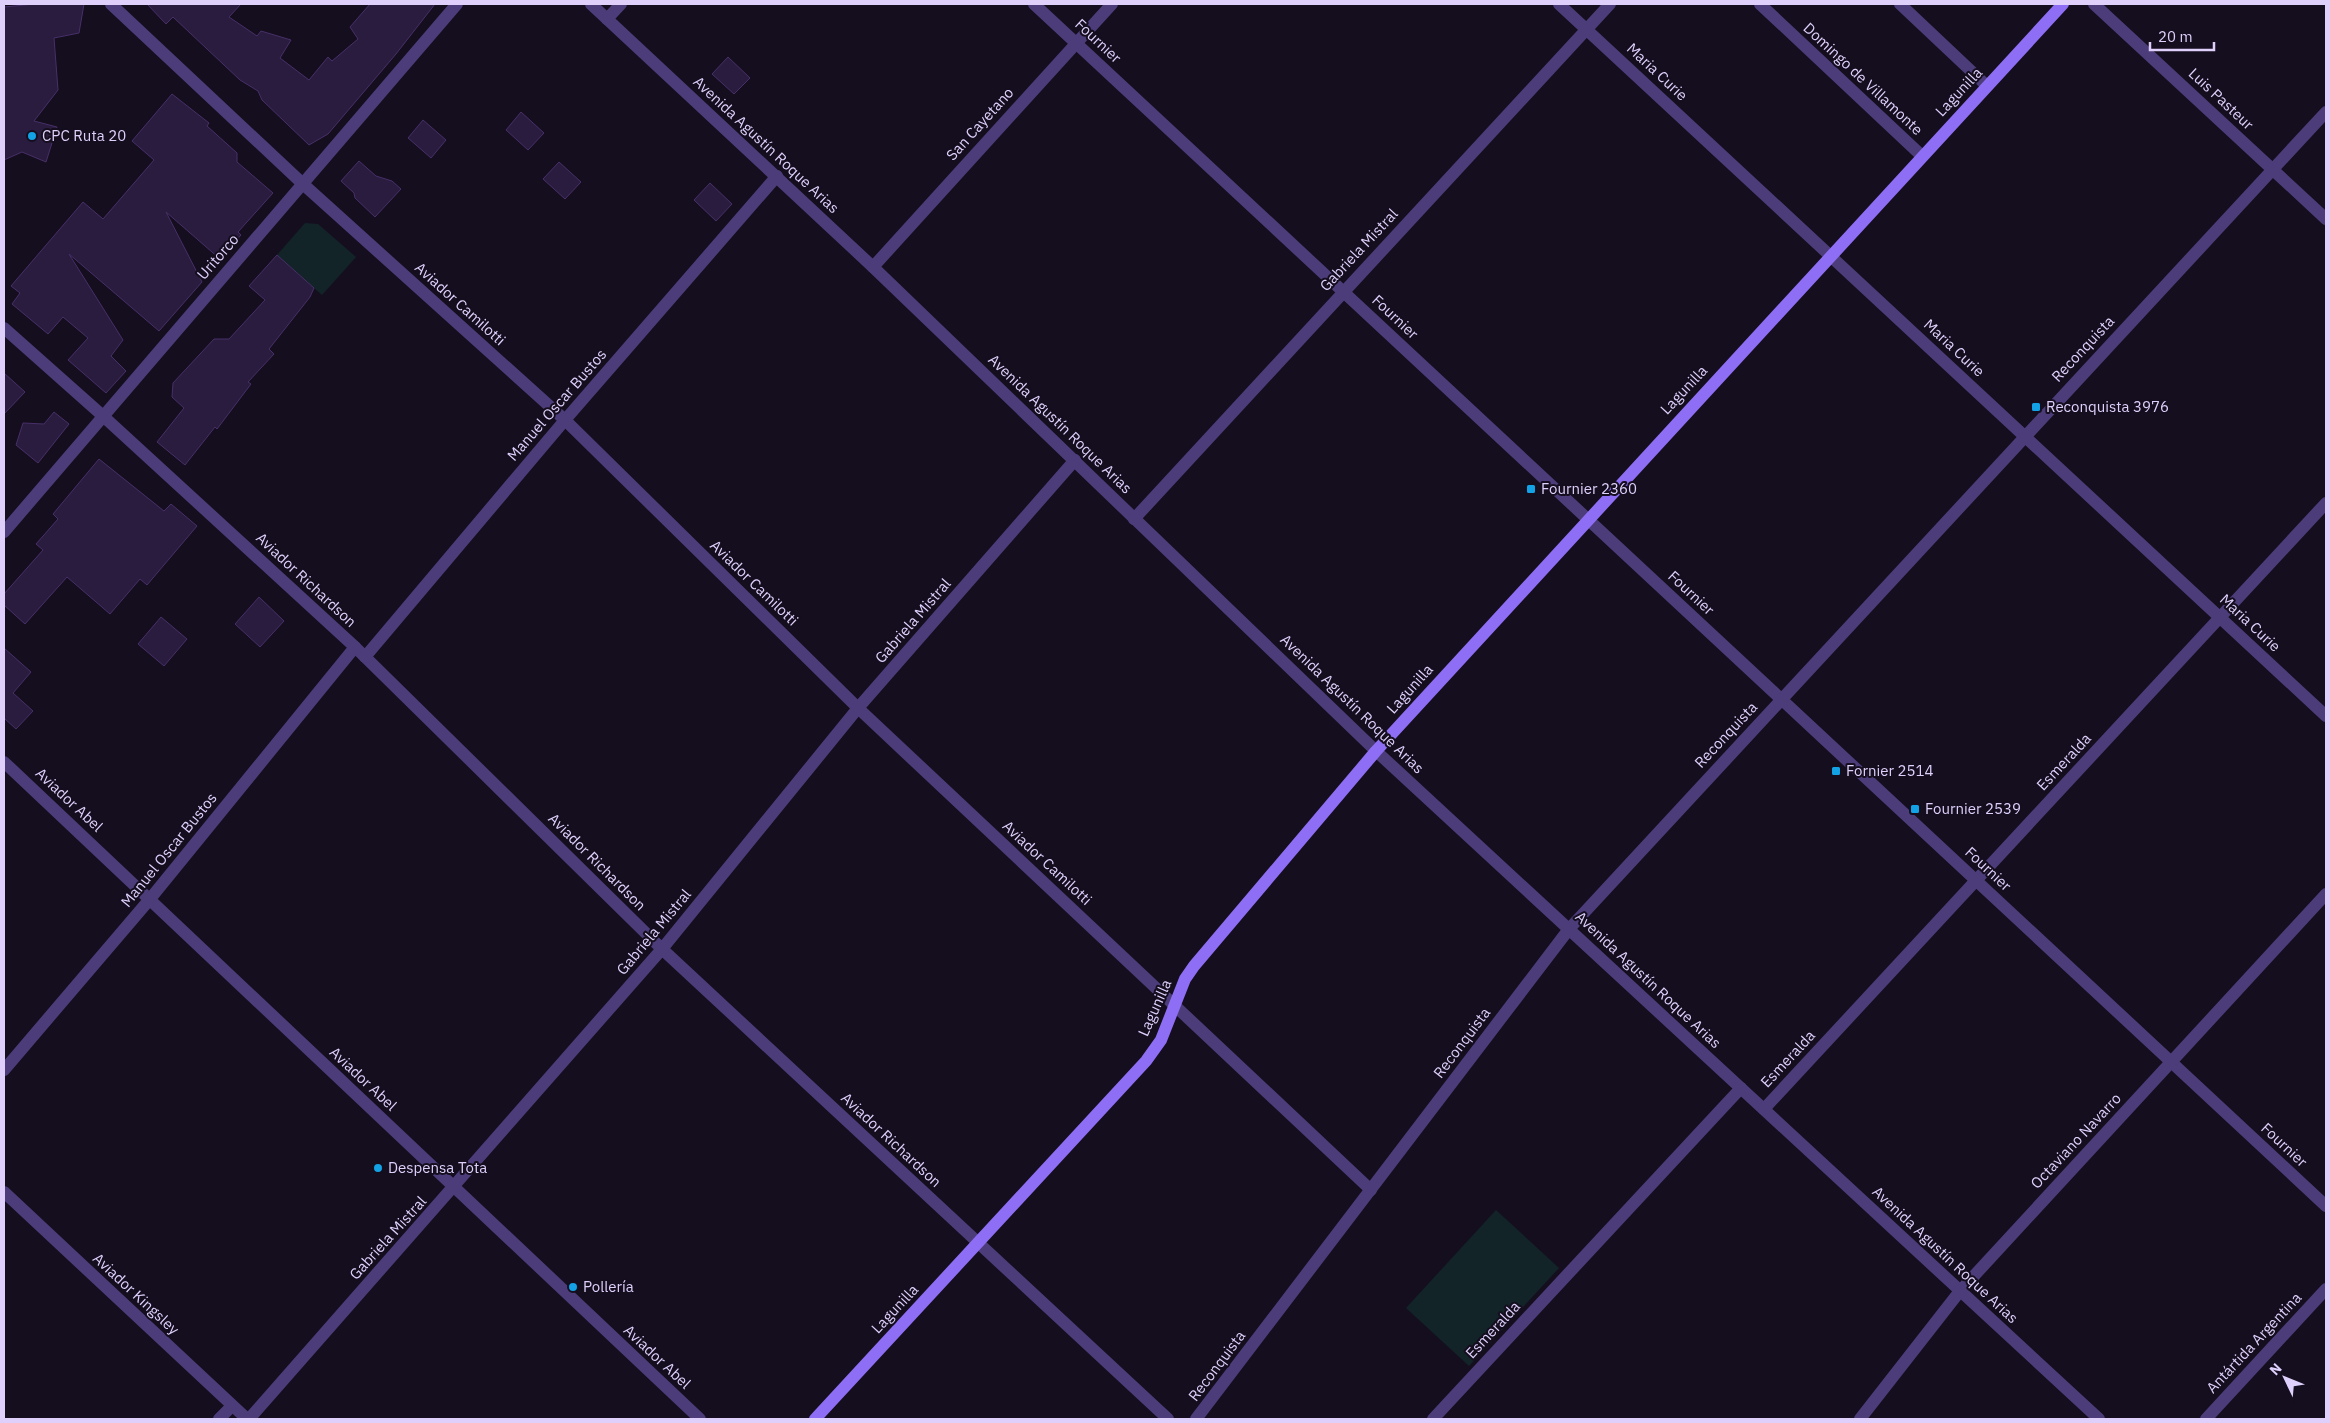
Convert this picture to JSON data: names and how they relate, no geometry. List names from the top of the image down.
{
  "streets": {
    "main road": ["Lagunilla"],
    "street": [
      "Fournier",
      "Maria Curie",
      "Domingo de Villamonte",
      "Luis Pasteur",
      "San Cayetano",
      "Avenida Agustín Roque Arias",
      "Gabriela Mistral",
      "Uritorco",
      "Aviador Camilotti",
      "Reconquista",
      "Manuel Oscar Bustos",
      "Aviador Richardson",
      "Esmeralda",
      "Aviador Abel",
      "Octaviano Navarro",
      "Aviador Kingsley",
      "Antártida Argentina"
    ]
  },
  "crossings": [
    ["Fournier", "Lagunilla"],
    ["Fournier", "San Cayetano"],
    ["Fournier", "Gabriela Mistral"],
    ["Fournier", "Reconquista"],
    ["Fournier", "Esmeralda"],
    ["Fournier", "Octaviano Navarro"],
    ["Maria Curie", "Lagunilla"],
    ["Maria Curie", "Gabriela Mistral"],
    ["Maria Curie", "Reconquista"],
    ["Maria Curie", "Esmeralda"],
    ["Domingo de Villamonte", "Lagunilla"],
    ["Lagunilla", "Avenida Agustín Roque Arias"],
    ["Lagunilla", "Aviador Camilotti"],
    ["Lagunilla", "Aviador Richardson"],
    ["Luis Pasteur", "Reconquista"],
    ["San Cayetano", "Avenida Agustín Roque Arias"],
    ["Avenida Agustín Roque Arias", "Gabriela Mistral"],
    ["Avenida Agustín Roque Arias", "Reconquista"],
    ["Avenida Agustín Roque Arias", "Manuel Oscar Bustos"],
    ["Avenida Agustín Roque Arias", "Esmeralda"],
    ["Avenida Agustín Roque Arias", "Octaviano Navarro"],
    ["Gabriela Mistral", "Aviador Camilotti"],
    ["Gabriela Mistral", "Aviador Richardson"],
    ["Gabriela Mistral", "Aviador Abel"],
    ["Gabriela Mistral", "Aviador Kingsley"],
    ["Uritorco", "Aviador Camilotti"],
    ["Uritorco", "Aviador Richardson"],
    ["Aviador Camilotti", "Reconquista"],
    ["Aviador Camilotti", "Manuel Oscar Bustos"],
    ["Manuel Oscar Bustos", "Aviador Richardson"],
    ["Manuel Oscar Bustos", "Aviador Abel"]
  ],
  "places": {
    "other": ["CPC Ruta 20", "Despensa Tota", "Pollería"],
    "transit": [
      "Reconquista 3976",
      "Fournier 2360",
      "Fornier 2514",
      "Fournier 2539"
    ]
  },
  "scale_bar": "20 m",
  "north": "top left"
}
